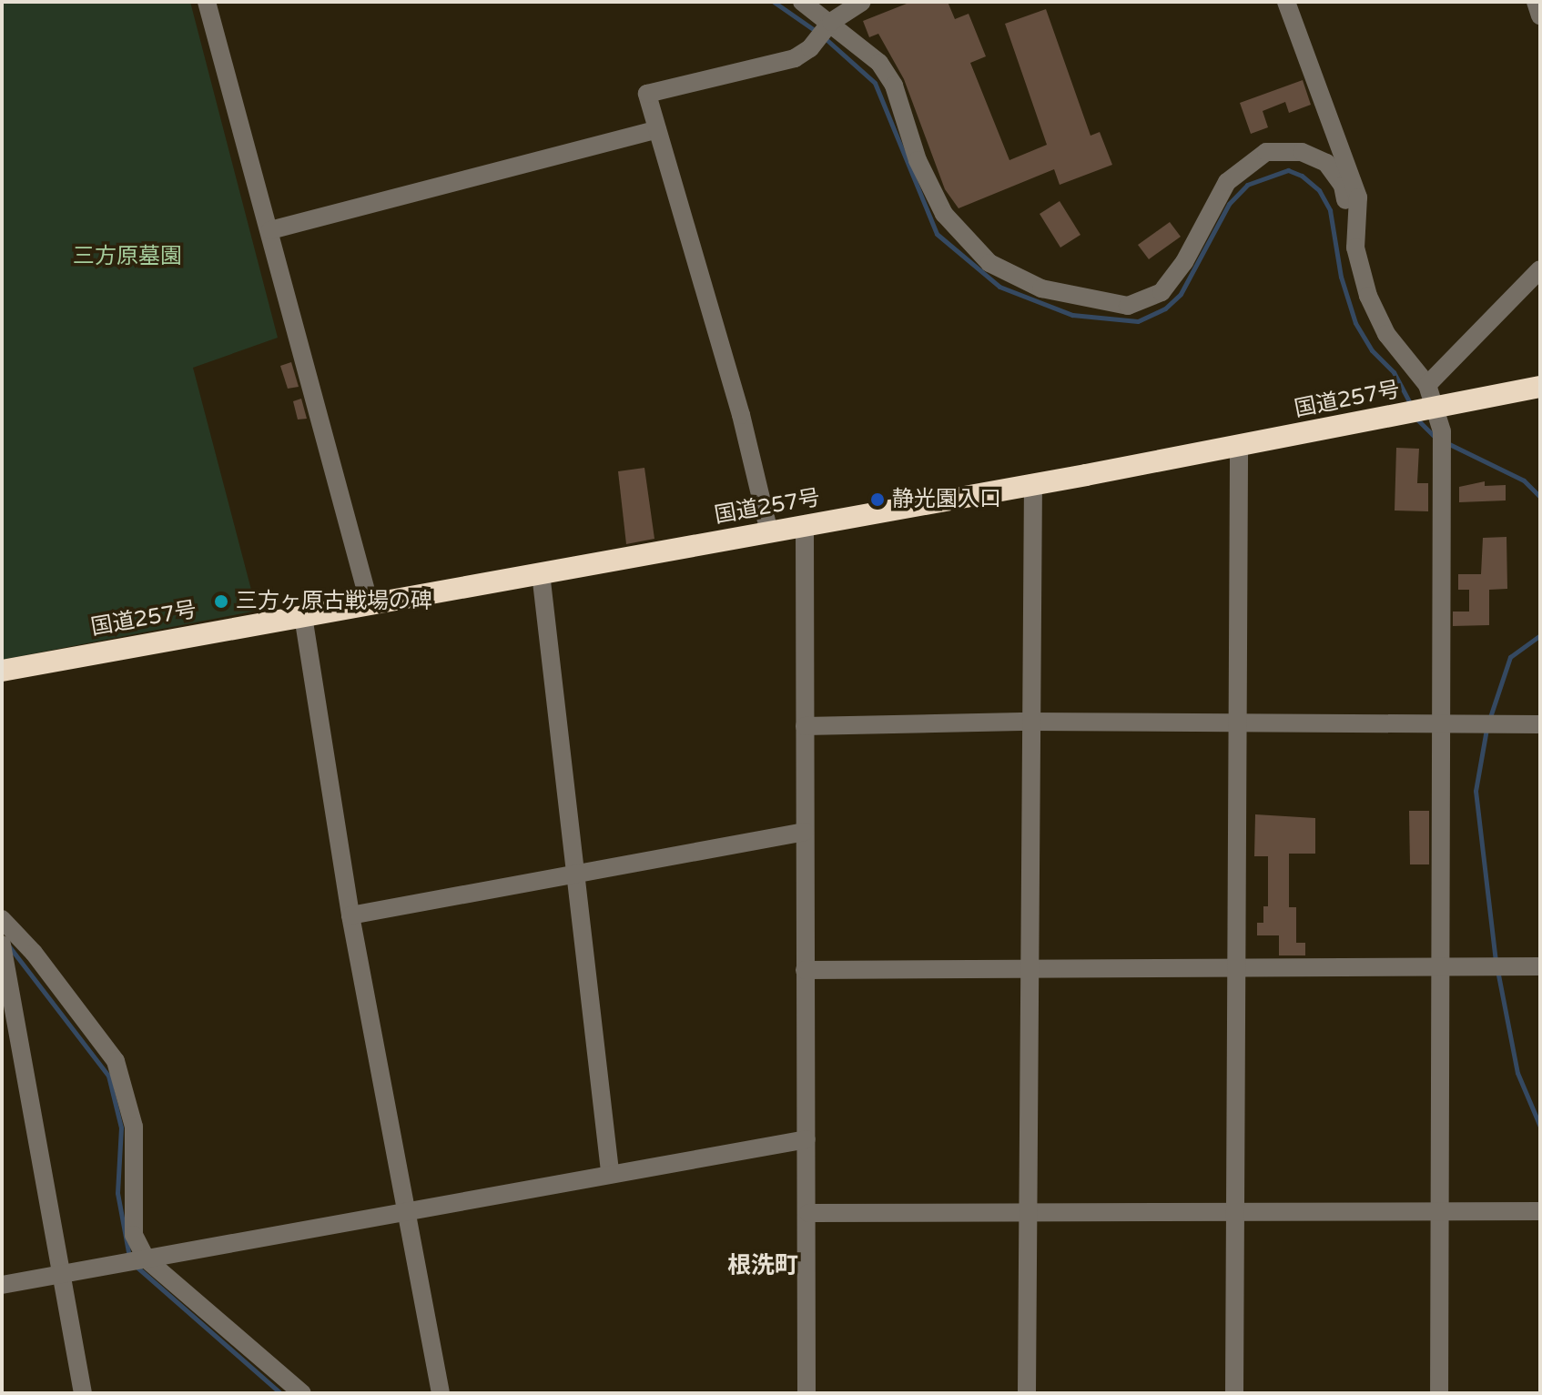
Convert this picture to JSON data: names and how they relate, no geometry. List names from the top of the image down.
{
  "streets": {
    "highway": ["国道257号"]
  },
  "districts": ["根洗町"],
  "parks": ["三方原墓園"],
  "places": ["静光園入口", "三方ヶ原古戦場の碑"]
}
